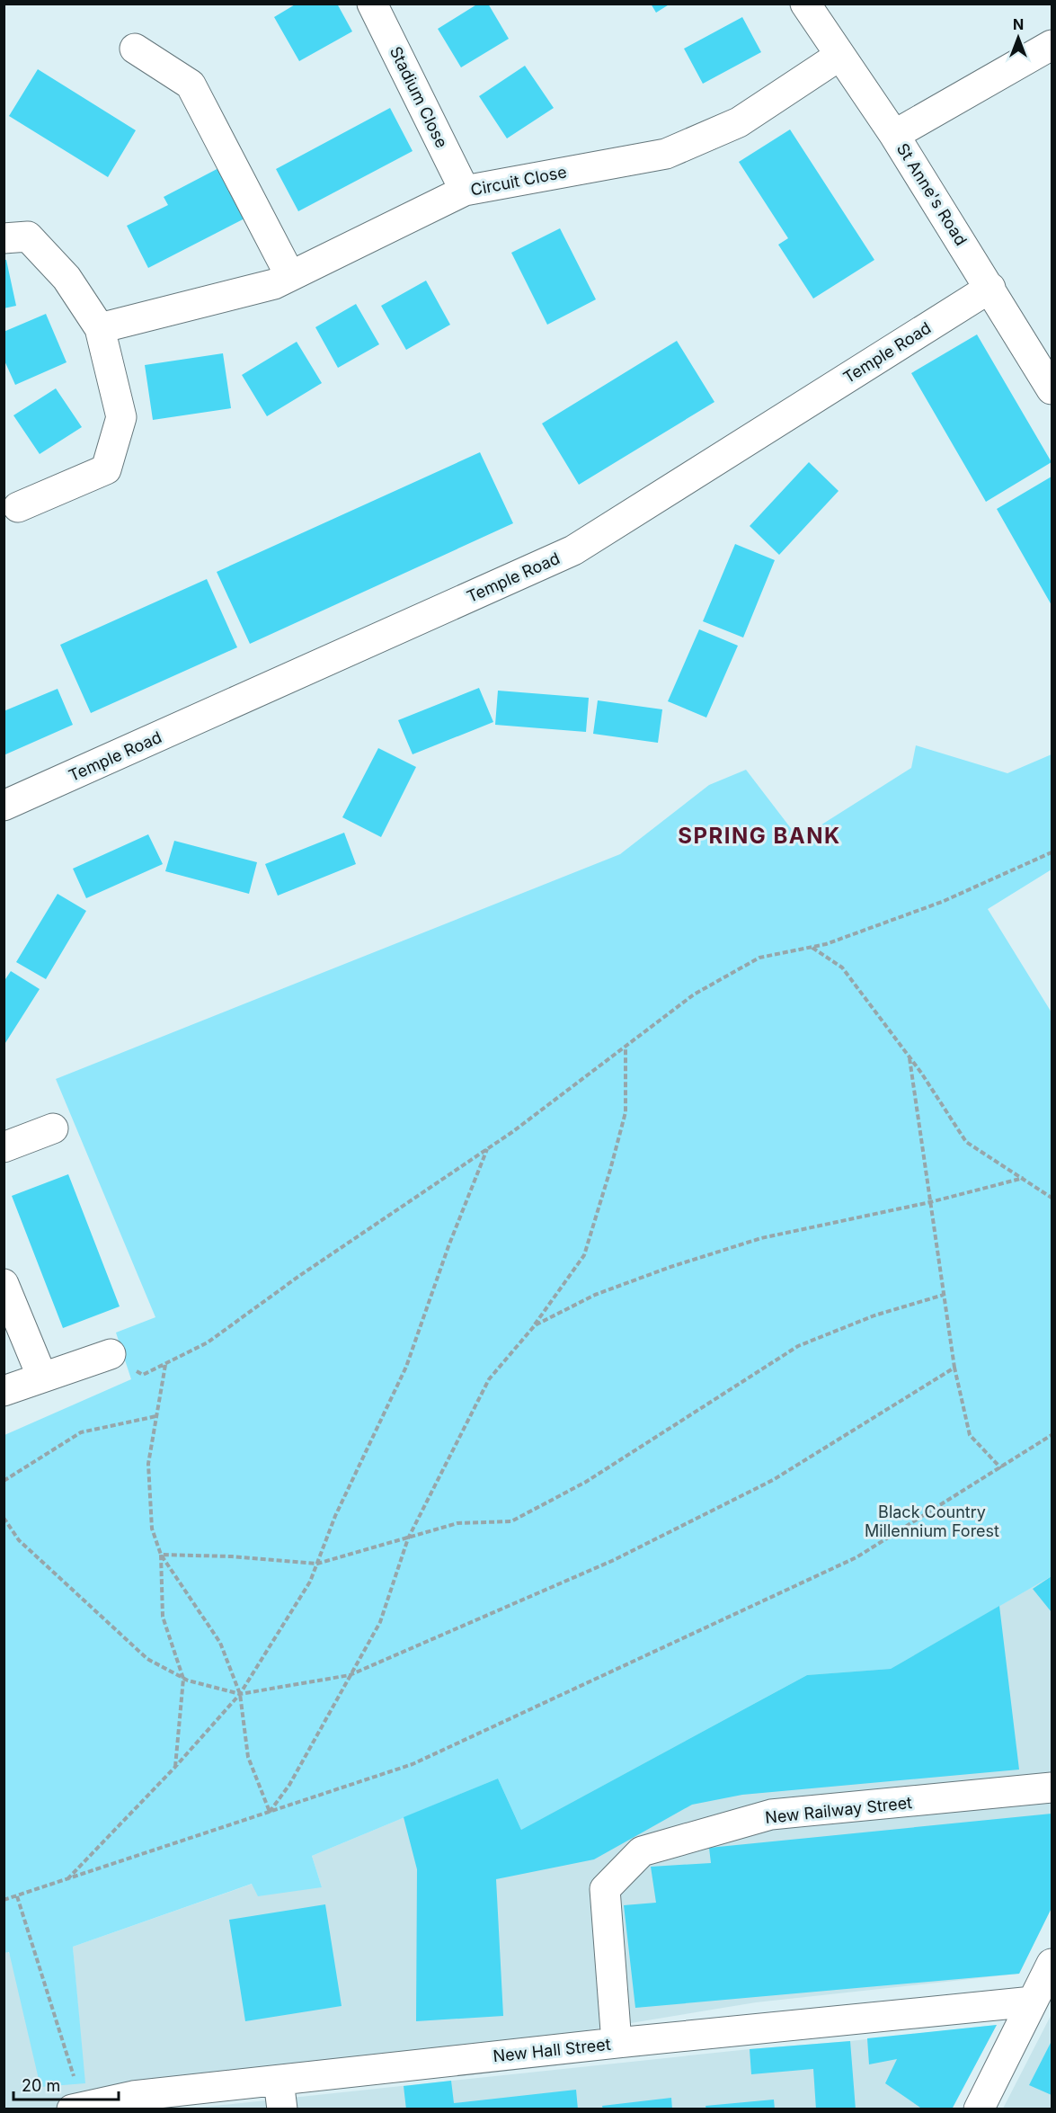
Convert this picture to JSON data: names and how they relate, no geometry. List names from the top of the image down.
{
  "streets": {
    "street": [
      "Stadium Close",
      "Circuit Close",
      "St Anne's Road",
      "Temple Road",
      "New Railway Street",
      "New Hall Street"
    ]
  },
  "crossings": [
    ["Stadium Close", "Circuit Close"],
    ["Circuit Close", "St Anne's Road"],
    ["St Anne's Road", "Temple Road"],
    ["New Railway Street", "New Hall Street"]
  ],
  "districts": ["SPRING BANK"],
  "parks": ["Black Country Millennium Forest"],
  "scale_bar": "20 m",
  "north": "top"
}
